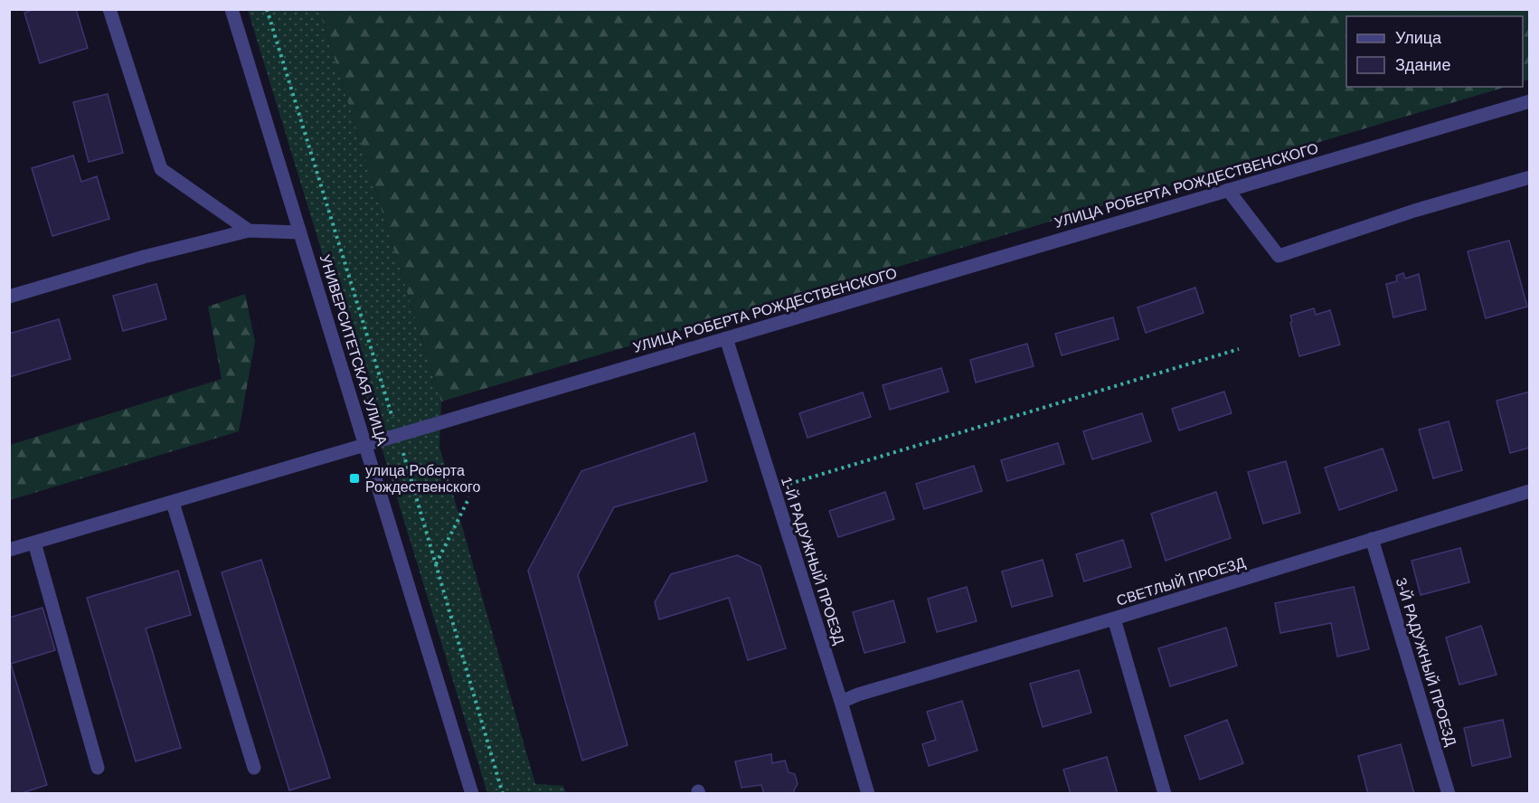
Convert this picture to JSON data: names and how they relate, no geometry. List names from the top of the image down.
{
  "streets": {
    "street": [
      "УЛИЦА РОБЕРТА РОЖДЕСТВЕНСКОГО",
      "УНИВЕРСИТЕТСКАЯ УЛИЦА",
      "1-Й РАДУЖНЫЙ ПРОЕЗД",
      "СВЕТЛЫЙ ПРОЕЗД",
      "3-Й РАДУЖНЫЙ ПРОЕЗД"
    ]
  },
  "crossings": [
    ["УЛИЦА РОБЕРТА РОЖДЕСТВЕНСКОГО", "УНИВЕРСИТЕТСКАЯ УЛИЦА"],
    ["УЛИЦА РОБЕРТА РОЖДЕСТВЕНСКОГО", "1-Й РАДУЖНЫЙ ПРОЕЗД"],
    ["1-Й РАДУЖНЫЙ ПРОЕЗД", "СВЕТЛЫЙ ПРОЕЗД"],
    ["СВЕТЛЫЙ ПРОЕЗД", "3-Й РАДУЖНЫЙ ПРОЕЗД"]
  ],
  "places": {
    "transit": ["улица Роберта Рождественского"]
  },
  "legend": ["Улица", "Здание"]
}
